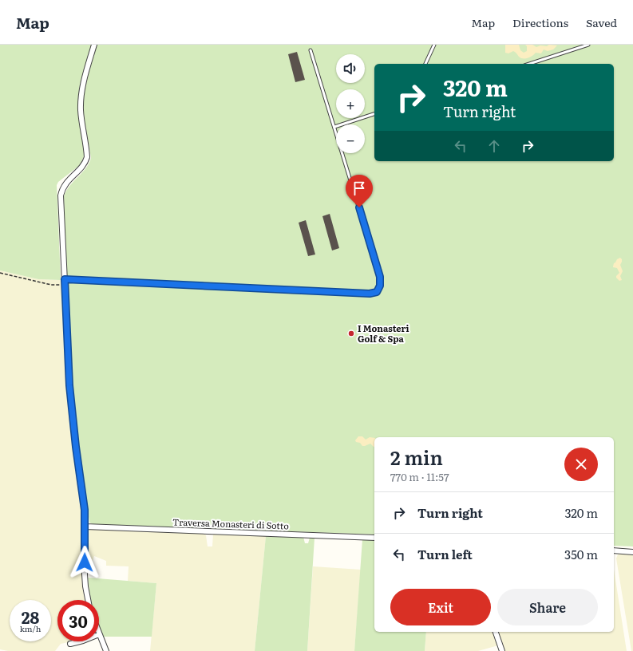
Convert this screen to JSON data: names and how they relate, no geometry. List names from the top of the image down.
{
  "streets": {
    "street": ["Traversa Monasteri di Sotto"]
  },
  "places": ["I Monasteri Golf & Spa"],
  "page": {
    "header": "Map",
    "nav": ["Map", "Directions", "Saved"],
    "map_buttons": ["+", "−"],
    "turn": ["320 m", "Turn right"],
    "heading": ["2 min", "770 m · 11:57"],
    "list": [
      {
        "name": "Turn right",
        "value": "320 m"
      },
      {
        "name": "Turn left",
        "value": "350 m"
      }
    ],
    "buttons": ["Exit", "Share"],
    "speed": "28 km/h",
    "limit": "30"
  }
}
